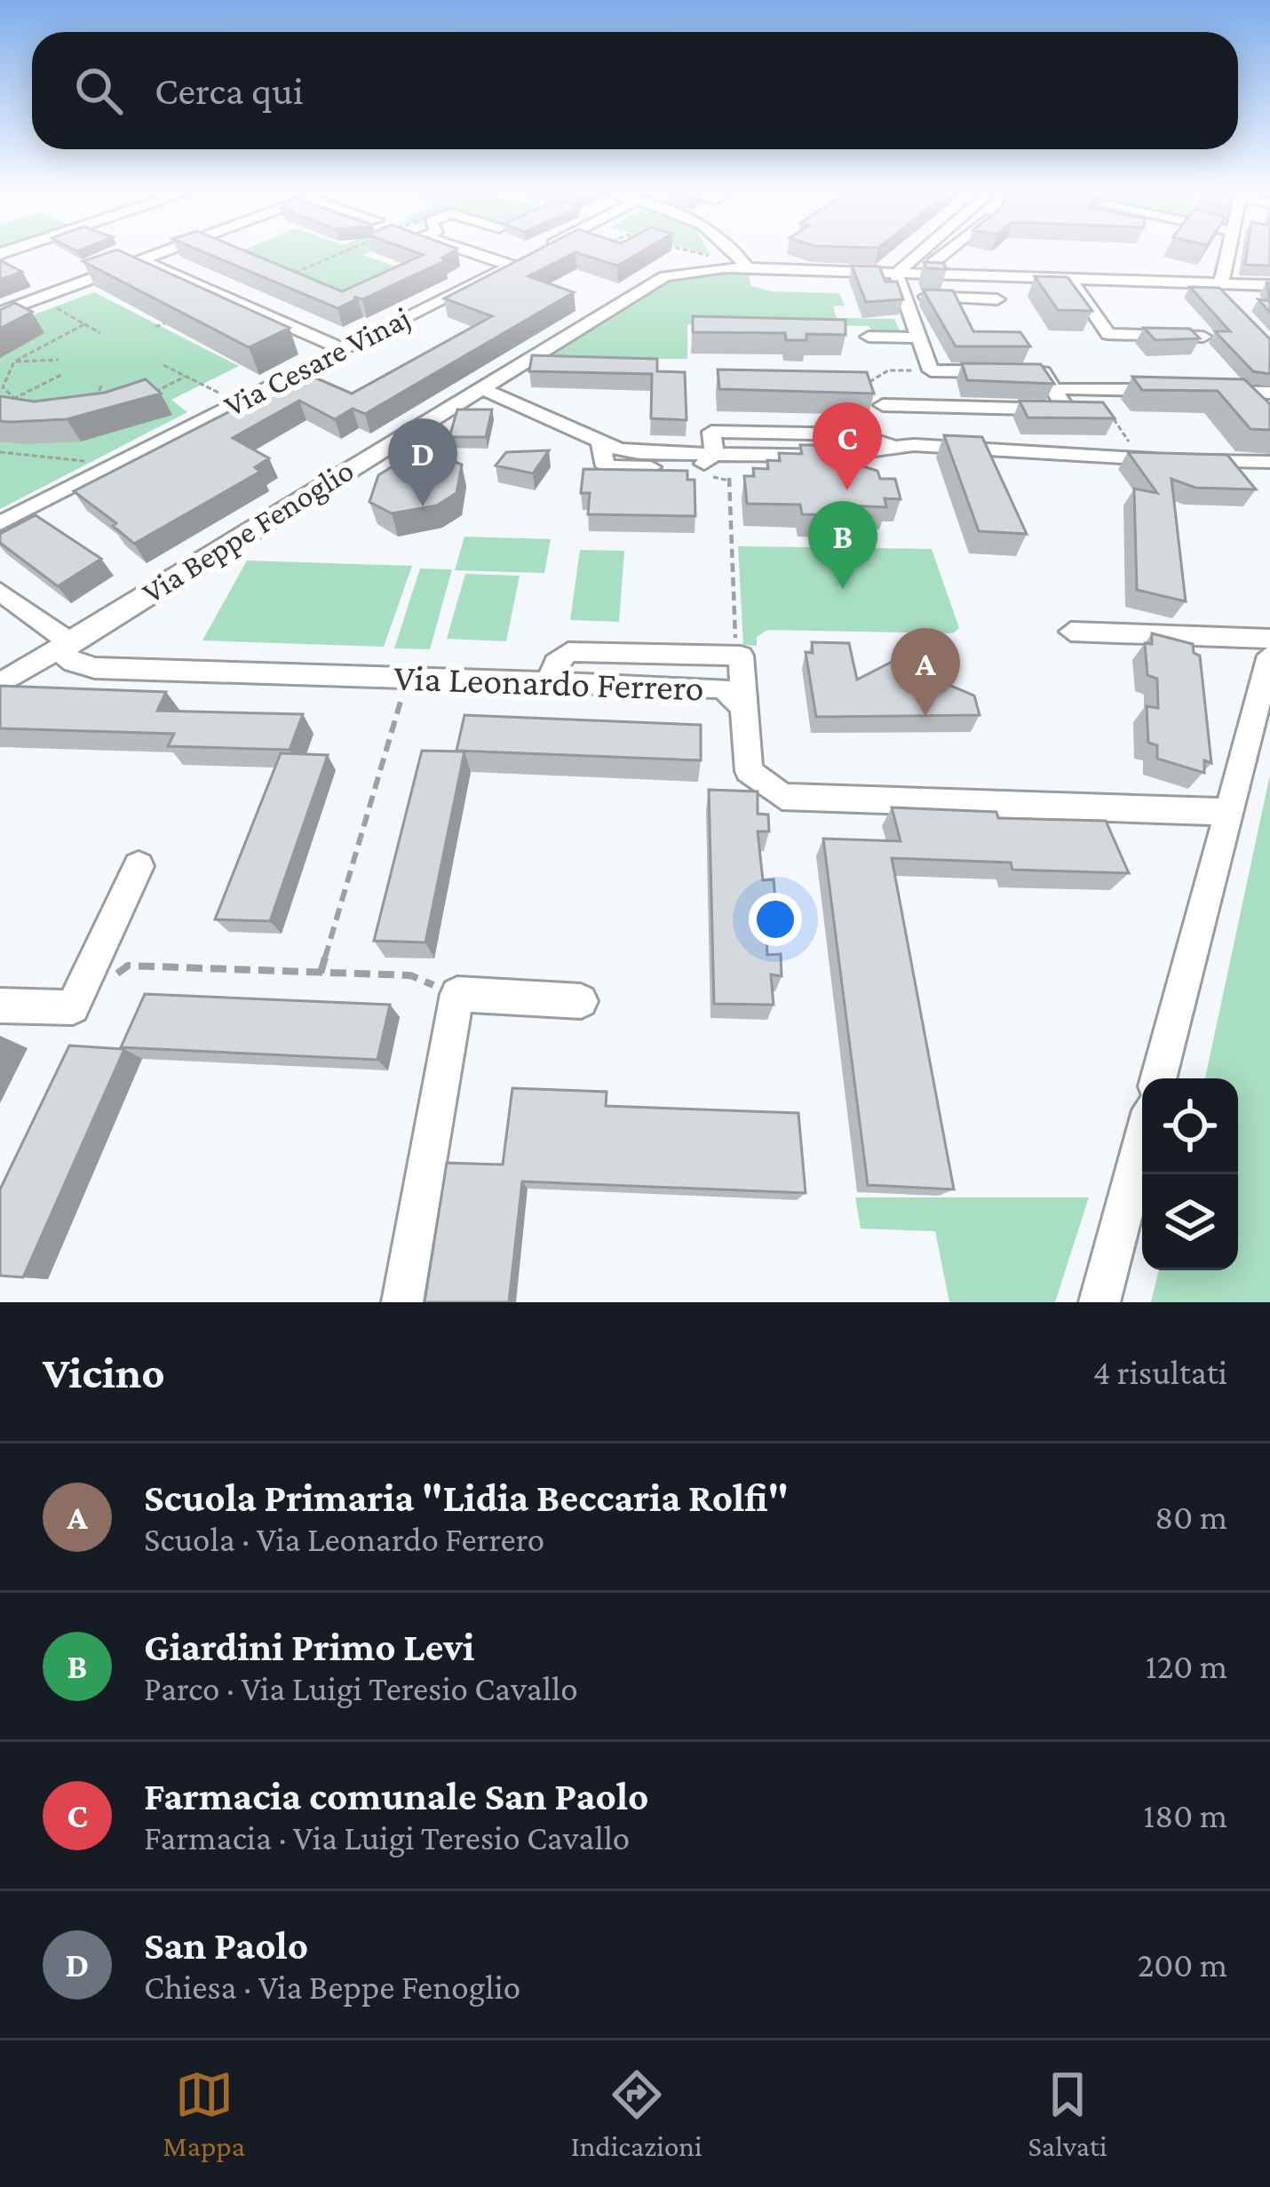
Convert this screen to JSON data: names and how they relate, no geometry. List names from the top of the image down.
{
  "streets": {
    "street": ["Via Cesare Vinaj", "Via Beppe Fenoglio", "Via Leonardo Ferrero"]
  },
  "crossings": [
    ["Via Beppe Fenoglio", "Via Leonardo Ferrero"]
  ],
  "page": {
    "search": "Cerca qui",
    "pins": [
      "C",
      "D",
      "B",
      "A"
    ],
    "heading": ["Vicino", "4 risultati"],
    "list": [
      {
        "mark": "A",
        "name": "Scuola Primaria \"Lidia Beccaria Rolfi\"",
        "note": "Scuola · Via Leonardo Ferrero",
        "value": "80 m"
      },
      {
        "mark": "B",
        "name": "Giardini Primo Levi",
        "note": "Parco · Via Luigi Teresio Cavallo",
        "value": "120 m"
      },
      {
        "mark": "C",
        "name": "Farmacia comunale San Paolo",
        "note": "Farmacia · Via Luigi Teresio Cavallo",
        "value": "180 m"
      },
      {
        "mark": "D",
        "name": "San Paolo",
        "note": "Chiesa · Via Beppe Fenoglio",
        "value": "200 m"
      }
    ],
    "nav": ["Mappa", "Indicazioni", "Salvati"]
  }
}
